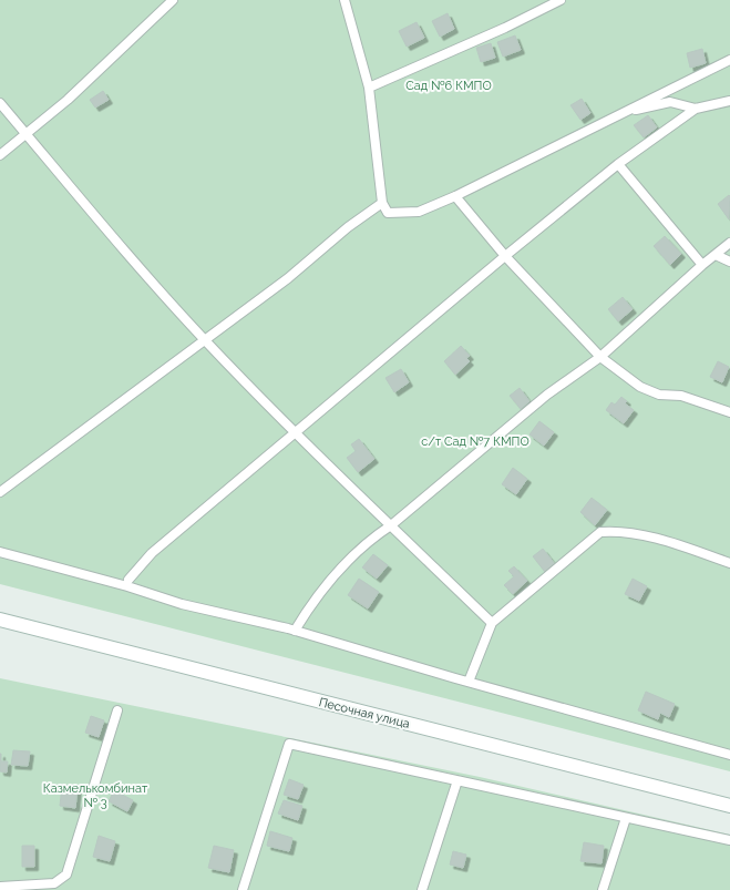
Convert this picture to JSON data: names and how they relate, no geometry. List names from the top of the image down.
{
  "streets": {
    "main road": ["Песочная улица"]
  },
  "parks": ["Сад №6 КМПО", "с/т Сад №7 КМПО", "Казмелькомбинат № 3"]
}
